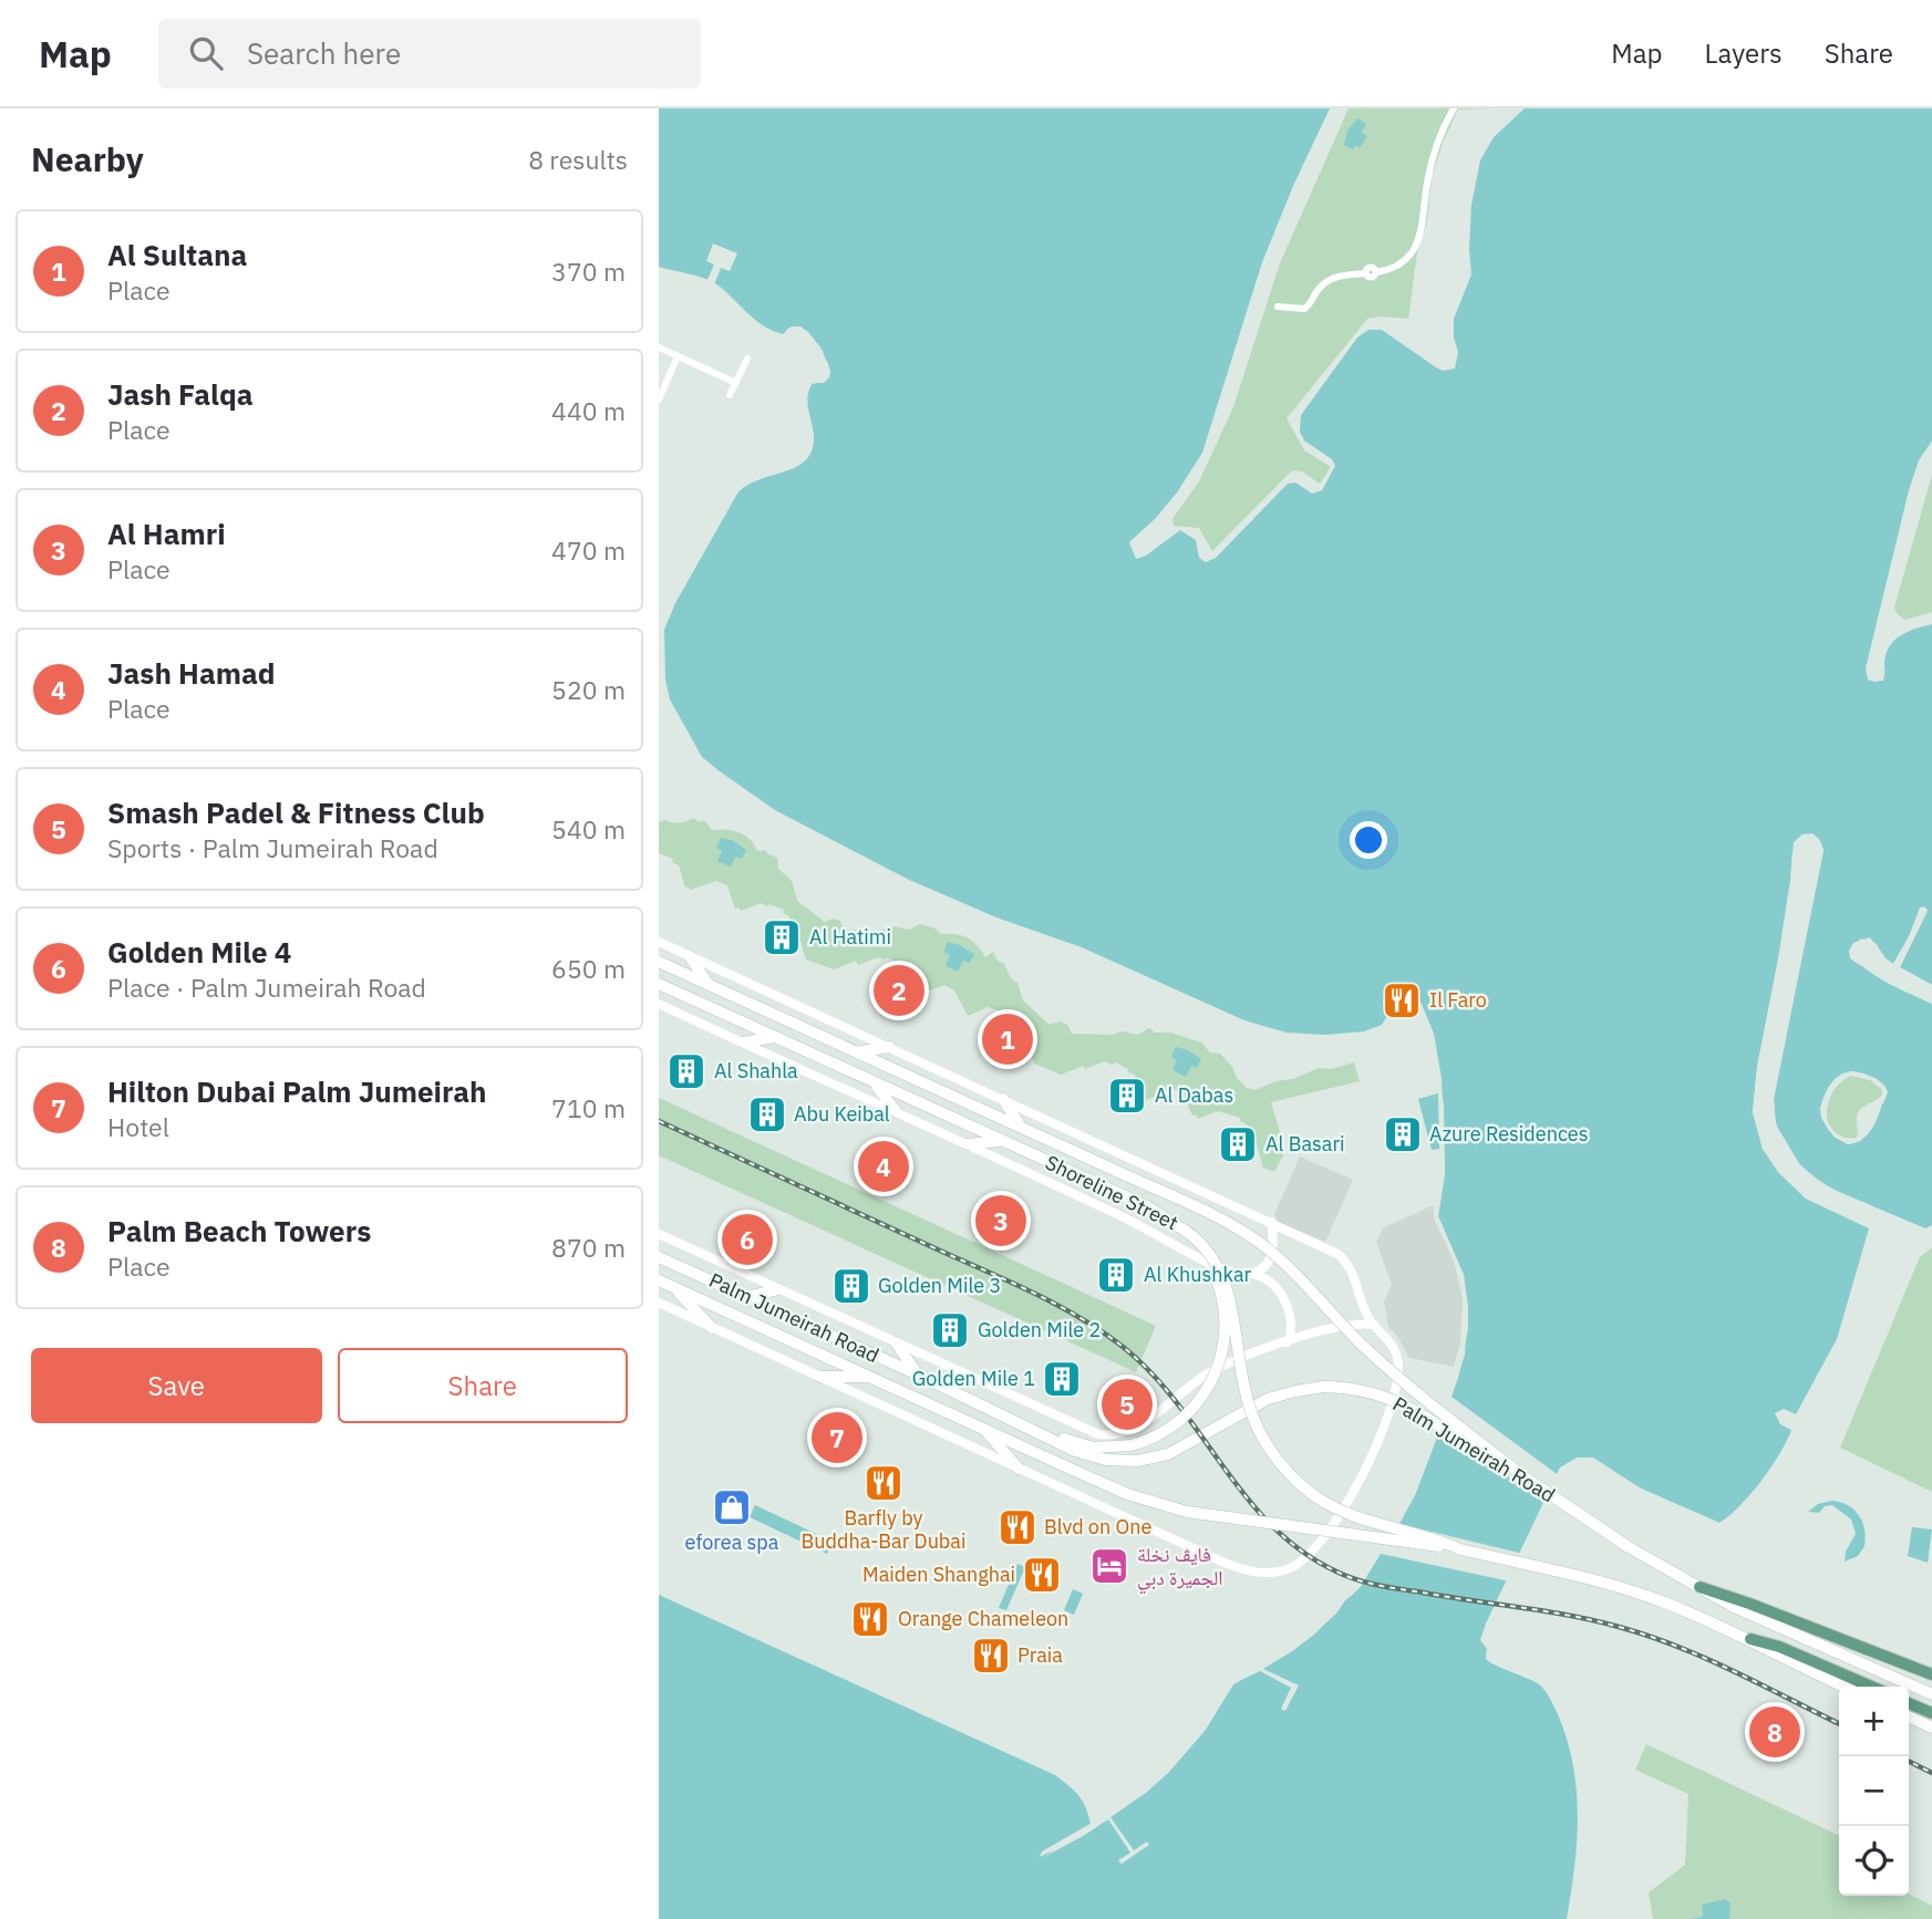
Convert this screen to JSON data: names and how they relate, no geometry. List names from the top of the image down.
{
  "streets": {
    "main road": ["Shoreline Street", "Palm Jumeirah Road"]
  },
  "crossings": [
    ["Shoreline Street", "Palm Jumeirah Road"]
  ],
  "places": {
    "building": [
      "Al Hatimi",
      "Al Shahla",
      "Al Dabas",
      "Abu Keibal",
      "Azure Residences",
      "Al Basari",
      "Al Khushkar",
      "Golden Mile 3",
      "Golden Mile 2",
      "Golden Mile 1"
    ],
    "restaurant": [
      "Il Faro",
      "Barfly by Buddha-Bar Dubai",
      "Blvd on One",
      "Maiden Shanghai",
      "Orange Chameleon",
      "Praia"
    ],
    "shop": ["eforea spa"],
    "hotel": ["فايڤ نخلة الجميرة دبي"]
  },
  "page": {
    "header": "Map",
    "search": "Search here",
    "nav": ["Map", "Layers", "Share"],
    "heading": ["Nearby", "8 results"],
    "list": [
      {
        "mark": "1",
        "name": "Al Sultana",
        "note": "Place",
        "value": "370 m"
      },
      {
        "mark": "2",
        "name": "Jash Falqa",
        "note": "Place",
        "value": "440 m"
      },
      {
        "mark": "3",
        "name": "Al Hamri",
        "note": "Place",
        "value": "470 m"
      },
      {
        "mark": "4",
        "name": "Jash Hamad",
        "note": "Place",
        "value": "520 m"
      },
      {
        "mark": "5",
        "name": "Smash Padel & Fitness Club",
        "note": "Sports · Palm Jumeirah Road",
        "value": "540 m"
      },
      {
        "mark": "6",
        "name": "Golden Mile 4",
        "note": "Place · Palm Jumeirah Road",
        "value": "650 m"
      },
      {
        "mark": "7",
        "name": "Hilton Dubai Palm Jumeirah",
        "note": "Hotel",
        "value": "710 m"
      },
      {
        "mark": "8",
        "name": "Palm Beach Towers",
        "note": "Place",
        "value": "870 m"
      }
    ],
    "pins": [
      "2",
      "1",
      "4",
      "3",
      "6",
      "5",
      "7",
      "8"
    ],
    "buttons": ["Save", "Share"],
    "map_buttons": ["+", "−"]
  }
}
